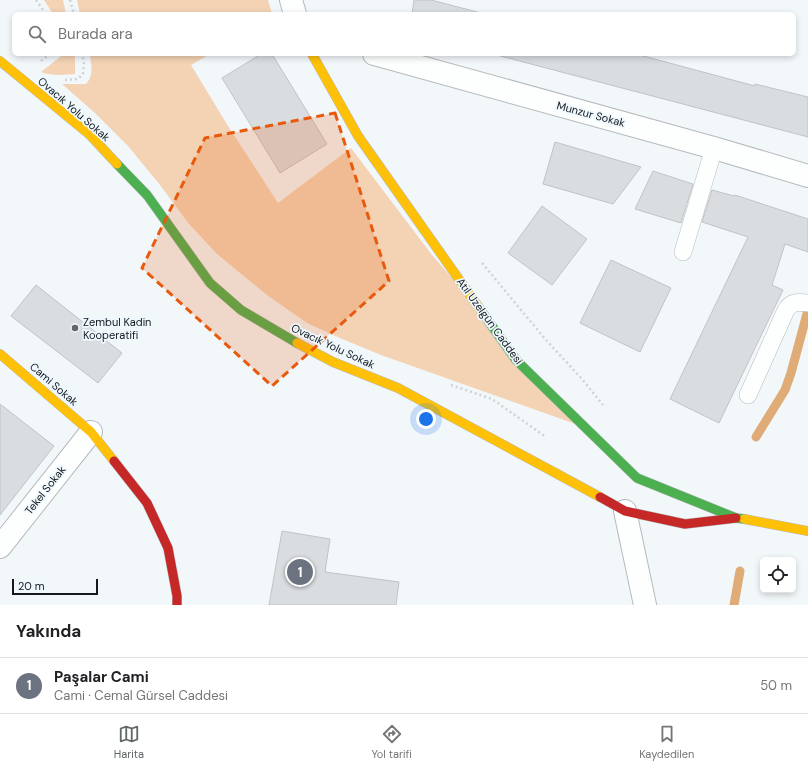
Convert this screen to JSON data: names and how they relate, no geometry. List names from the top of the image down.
{
  "streets": {
    "street": [
      "Ovacık Yolu Sokak",
      "Munzur Sokak",
      "Atıl Uzelgün Caddesi",
      "Cami Sokak",
      "Tekel Sokak"
    ]
  },
  "crossings": [
    ["Ovacık Yolu Sokak", "Atıl Uzelgün Caddesi"],
    ["Cami Sokak", "Tekel Sokak"]
  ],
  "places": ["Zembul Kadin Kooperatifi"],
  "scale_bar": "20 m",
  "page": {
    "search": "Burada ara",
    "pins": "1",
    "scale": "20 m",
    "heading": "Yakında",
    "list": [
      {
        "mark": "1",
        "name": "Paşalar Cami",
        "note": "Cami · Cemal Gürsel Caddesi",
        "value": "50 m"
      }
    ],
    "nav": ["Harita", "Yol tarifi", "Kaydedilen"]
  }
}
